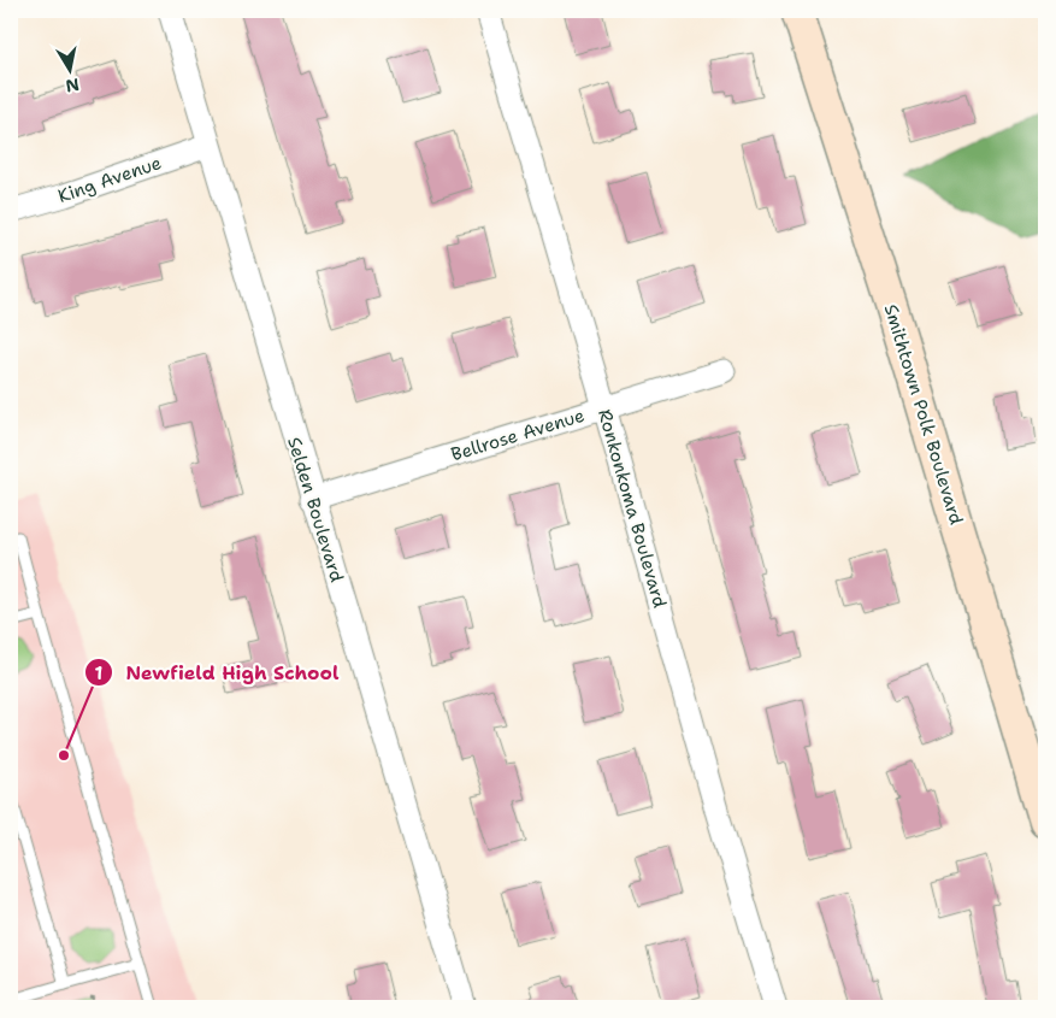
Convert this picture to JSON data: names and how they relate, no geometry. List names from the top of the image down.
{
  "streets": {
    "street": [
      "King Avenue",
      "Smithtown Polk Boulevard",
      "Bellrose Avenue",
      "Ronkonkoma Boulevard",
      "Selden Boulevard"
    ]
  },
  "crossings": [
    ["King Avenue", "Selden Boulevard"],
    ["Bellrose Avenue", "Ronkonkoma Boulevard"],
    ["Bellrose Avenue", "Selden Boulevard"]
  ],
  "places": ["Newfield High School"],
  "north": "bottom"
}
